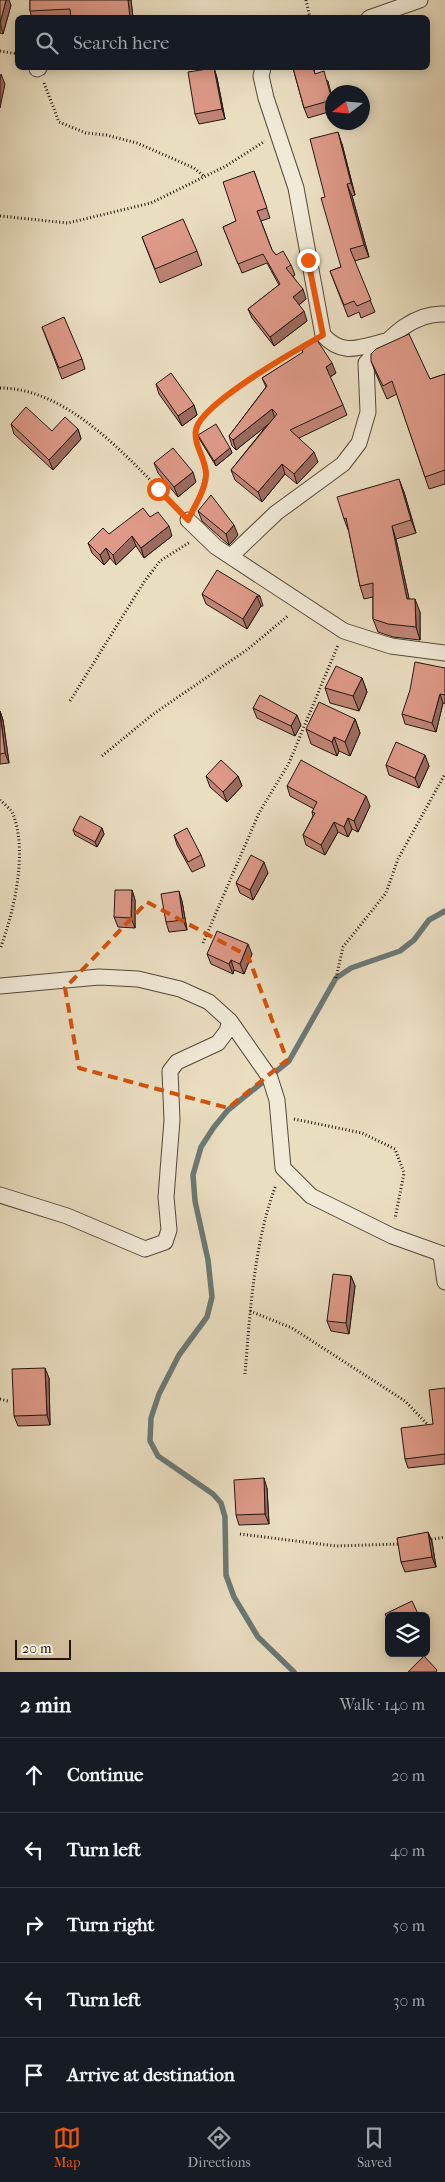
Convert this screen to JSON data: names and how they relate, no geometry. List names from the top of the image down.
{
  "scale_bar": "20 m",
  "north": "left",
  "page": {
    "search": "Search here",
    "scale": "20 m",
    "heading": ["2 min", "Walk · 140 m"],
    "list": [
      ["Continue", "20 m"],
      ["Turn left", "40 m"],
      ["Turn right", "50 m"],
      ["Turn left", "30 m"],
      "Arrive at destination"
    ],
    "nav": ["Map", "Directions", "Saved"]
  }
}
